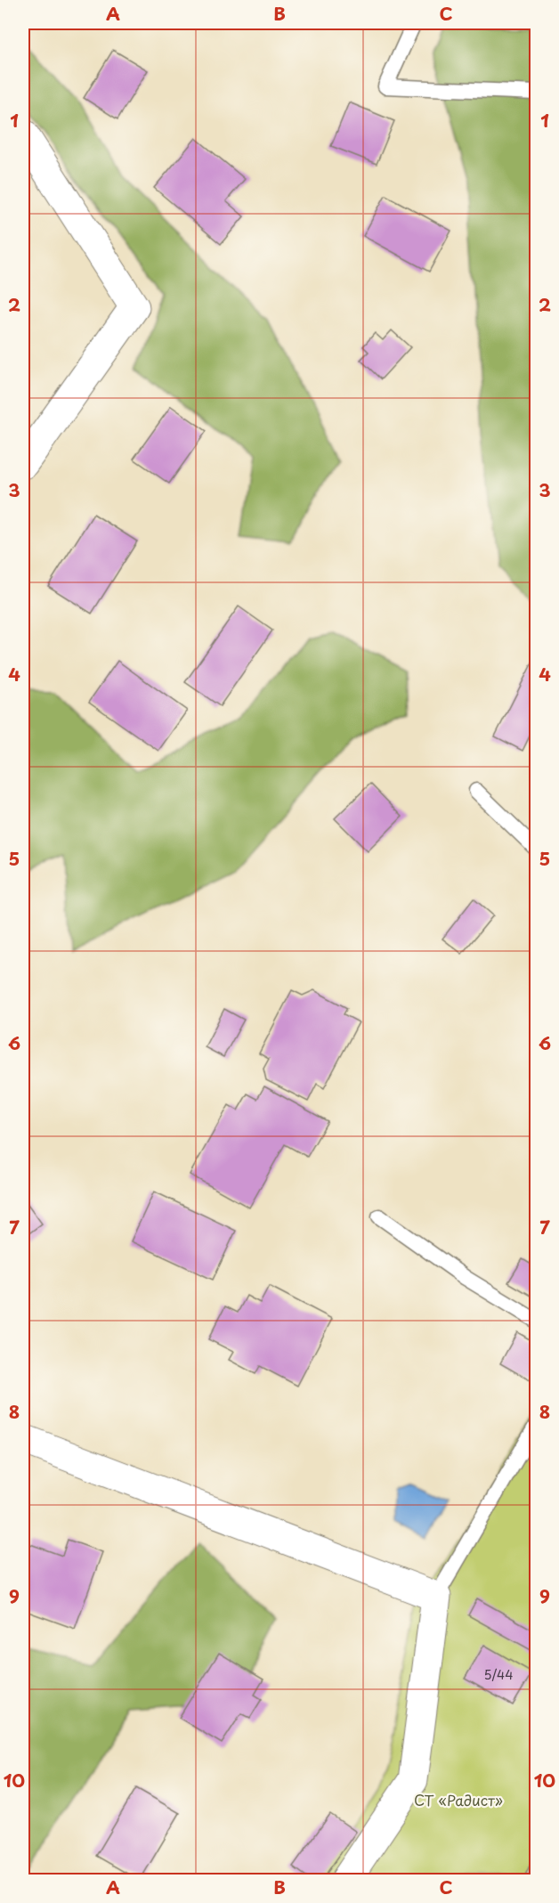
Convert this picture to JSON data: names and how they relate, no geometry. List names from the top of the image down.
{
  "parks": ["СТ «Радист»"],
  "house_numbers": ["5/44"],
  "grid": {
    "columns": ["A", "B", "C"],
    "rows": [
      "1",
      "2",
      "3",
      "4",
      "5",
      "6",
      "7",
      "8",
      "9",
      "10"
    ]
  }
}
